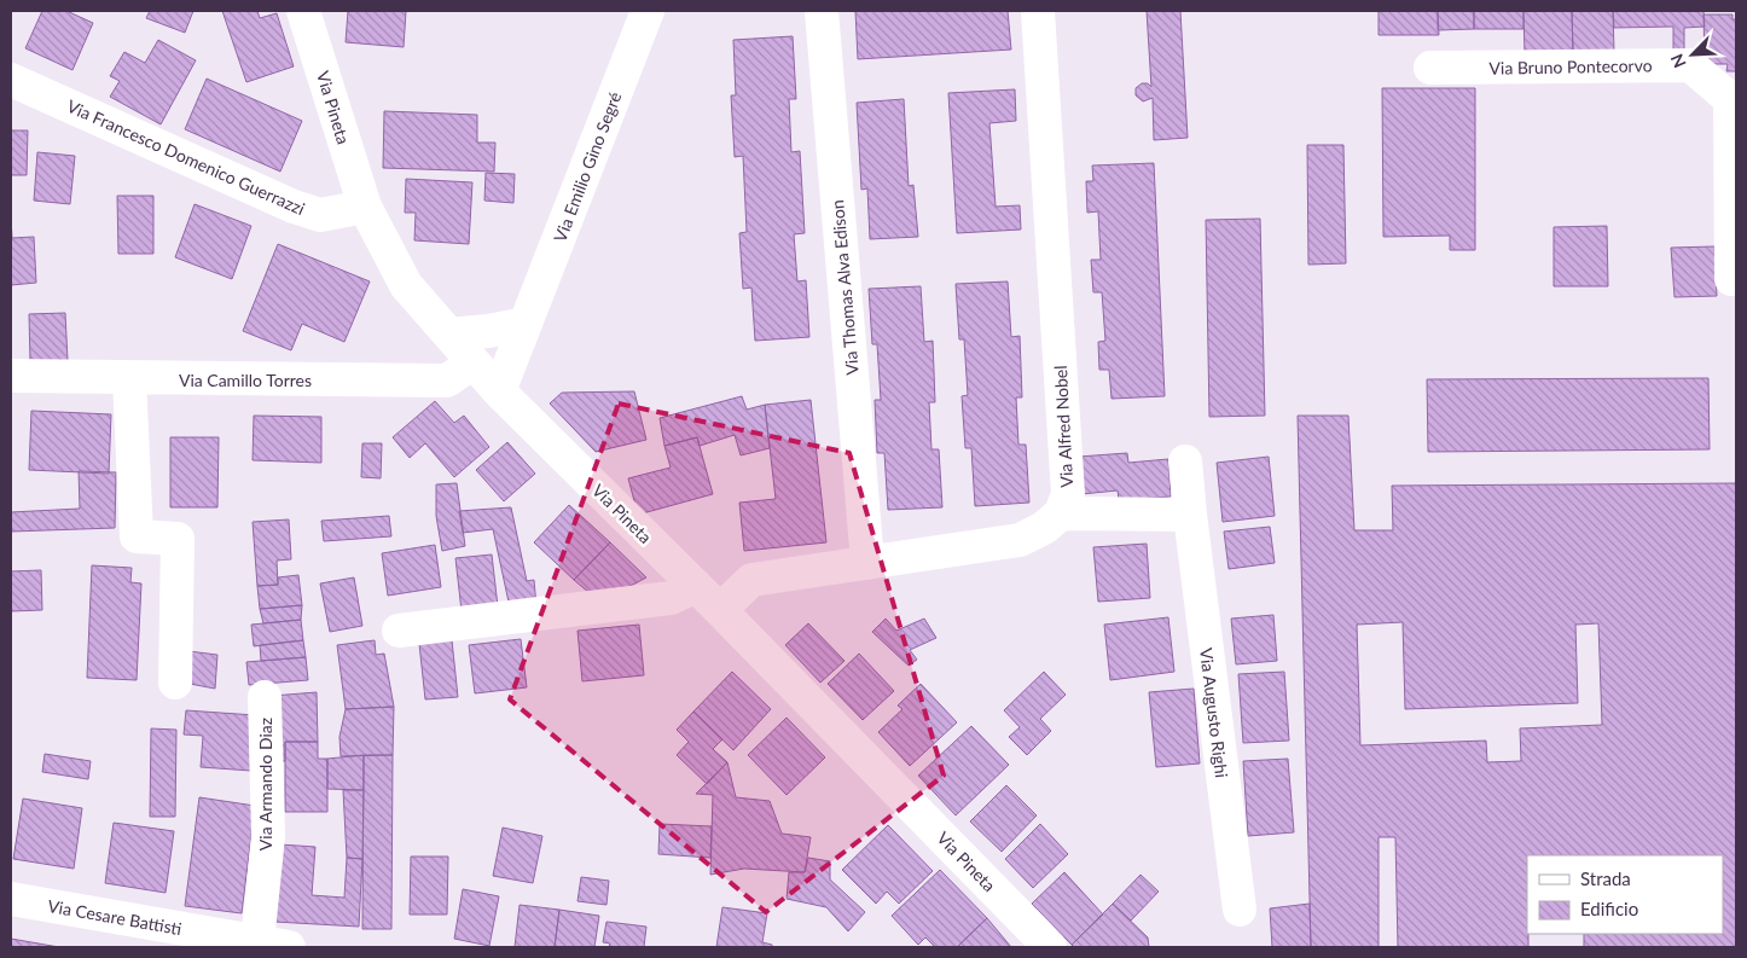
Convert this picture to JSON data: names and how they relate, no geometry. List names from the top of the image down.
{
  "streets": {
    "street": [
      "Via Bruno Pontecorvo",
      "Via Pineta",
      "Via Francesco Domenico Guerrazzi",
      "Via Emilio Gino Segré",
      "Via Thomas Alva Edison",
      "Via Camillo Torres",
      "Via Alfred Nobel",
      "Via Augusto Righi",
      "Via Armando Diaz",
      "Via Cesare Battisti"
    ]
  },
  "crossings": [
    ["Via Pineta", "Via Francesco Domenico Guerrazzi"],
    ["Via Pineta", "Via Emilio Gino Segré"],
    ["Via Pineta", "Via Camillo Torres"],
    ["Via Pineta", "Via Alfred Nobel"],
    ["Via Thomas Alva Edison", "Via Alfred Nobel"],
    ["Via Armando Diaz", "Via Cesare Battisti"]
  ],
  "legend": ["Strada", "Edificio"],
  "north": "bottom left"
}
